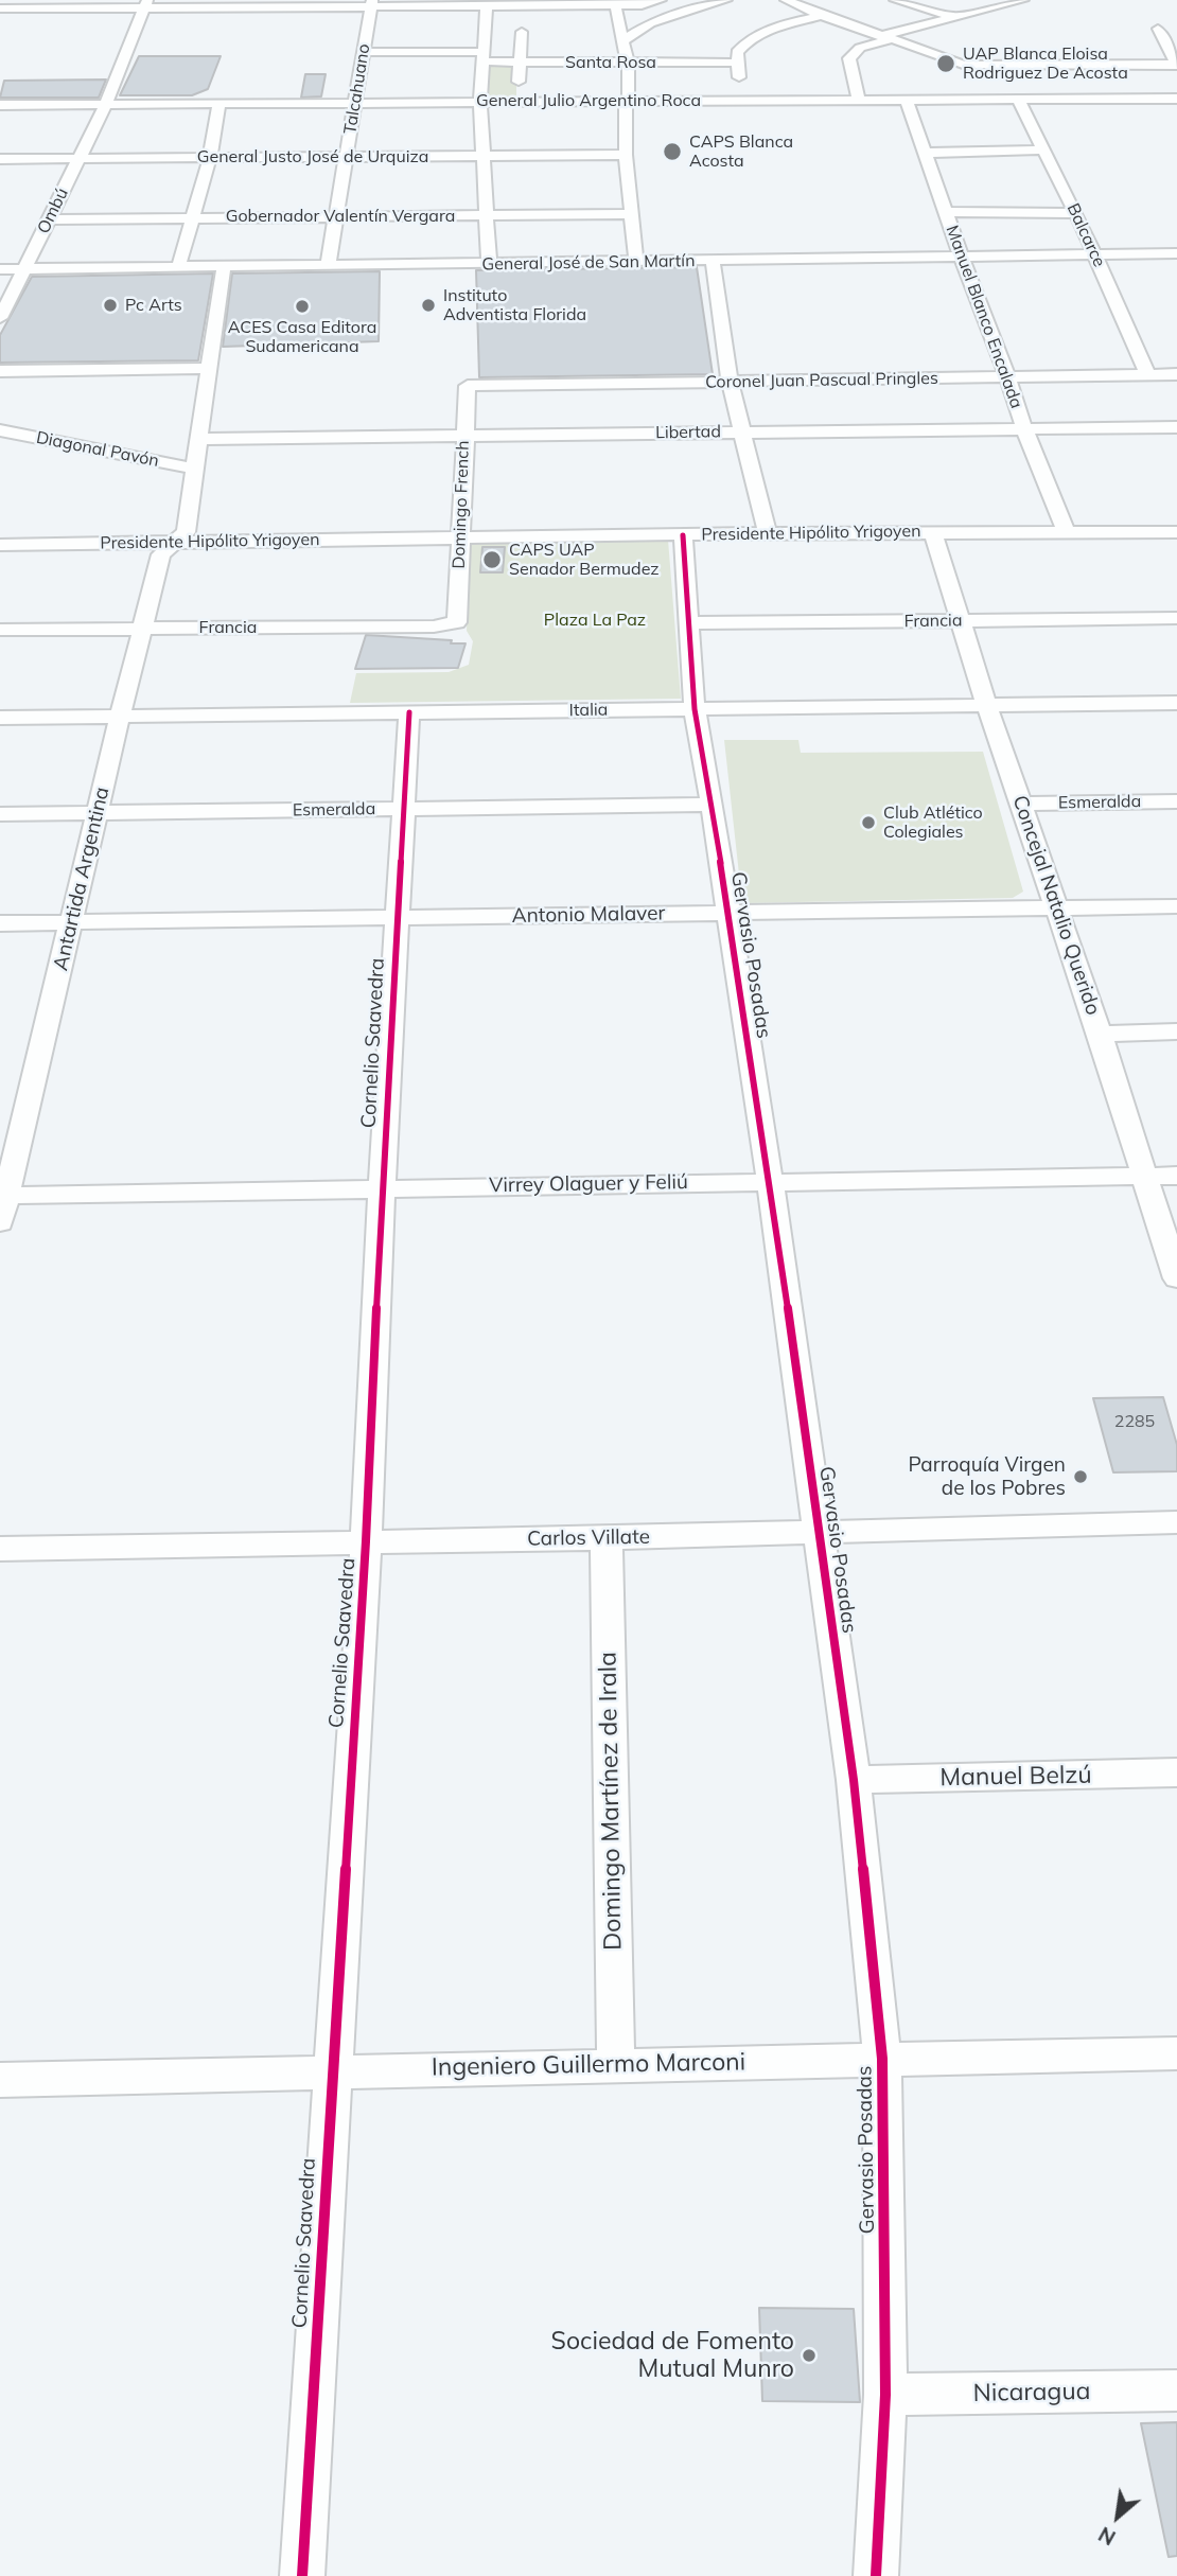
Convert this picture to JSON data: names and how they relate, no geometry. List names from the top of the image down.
{
  "streets": {
    "street": [
      "Santa Rosa",
      "Talcahuano",
      "General Julio Argentino Roca",
      "General Justo José de Urquiza",
      "Ombú",
      "Gobernador Valentín Vergara",
      "Balcarce",
      "General José de San Martín",
      "Manuel Blanco Encalada",
      "Coronel Juan Pascual Pringles",
      "Libertad",
      "Diagonal Pavón",
      "Domingo French",
      "Presidente Hipólito Yrigoyen",
      "Francia",
      "Italia",
      "Esmeralda",
      "Antartida Argentina",
      "Concejal Natalio Querido",
      "Antonio Malaver",
      "Gervasio Posadas",
      "Cornelio Saavedra",
      "Virrey Olaguer y Feliú",
      "Carlos Villate",
      "Manuel Belzú",
      "Domingo Martínez de Irala",
      "Ingeniero Guillermo Marconi",
      "Nicaragua"
    ]
  },
  "crossings": [
    ["Santa Rosa", "Talcahuano"],
    ["Talcahuano", "General Julio Argentino Roca"],
    ["Talcahuano", "General Justo José de Urquiza"],
    ["Talcahuano", "Gobernador Valentín Vergara"],
    ["Talcahuano", "General José de San Martín"],
    ["General Julio Argentino Roca", "Ombú"],
    ["General Julio Argentino Roca", "Balcarce"],
    ["General Julio Argentino Roca", "Manuel Blanco Encalada"],
    ["General Justo José de Urquiza", "Ombú"],
    ["Ombú", "Gobernador Valentín Vergara"],
    ["Ombú", "General José de San Martín"],
    ["Balcarce", "General José de San Martín"],
    ["Balcarce", "Coronel Juan Pascual Pringles"],
    ["General José de San Martín", "Manuel Blanco Encalada"],
    ["Manuel Blanco Encalada", "Coronel Juan Pascual Pringles"],
    ["Manuel Blanco Encalada", "Libertad"],
    ["Manuel Blanco Encalada", "Presidente Hipólito Yrigoyen"],
    ["Coronel Juan Pascual Pringles", "Domingo French"],
    ["Libertad", "Domingo French"],
    ["Domingo French", "Presidente Hipólito Yrigoyen"],
    ["Domingo French", "Francia"],
    ["Presidente Hipólito Yrigoyen", "Antartida Argentina"],
    ["Presidente Hipólito Yrigoyen", "Concejal Natalio Querido"],
    ["Presidente Hipólito Yrigoyen", "Gervasio Posadas"],
    ["Francia", "Antartida Argentina"],
    ["Francia", "Concejal Natalio Querido"],
    ["Francia", "Gervasio Posadas"],
    ["Italia", "Antartida Argentina"],
    ["Italia", "Concejal Natalio Querido"],
    ["Italia", "Gervasio Posadas"],
    ["Italia", "Cornelio Saavedra"],
    ["Esmeralda", "Antartida Argentina"],
    ["Esmeralda", "Concejal Natalio Querido"],
    ["Esmeralda", "Gervasio Posadas"],
    ["Esmeralda", "Cornelio Saavedra"],
    ["Antartida Argentina", "Antonio Malaver"],
    ["Antartida Argentina", "Virrey Olaguer y Feliú"],
    ["Concejal Natalio Querido", "Antonio Malaver"],
    ["Concejal Natalio Querido", "Virrey Olaguer y Feliú"],
    ["Antonio Malaver", "Gervasio Posadas"],
    ["Antonio Malaver", "Cornelio Saavedra"],
    ["Gervasio Posadas", "Virrey Olaguer y Feliú"],
    ["Gervasio Posadas", "Carlos Villate"],
    ["Gervasio Posadas", "Manuel Belzú"],
    ["Gervasio Posadas", "Ingeniero Guillermo Marconi"],
    ["Gervasio Posadas", "Nicaragua"],
    ["Cornelio Saavedra", "Virrey Olaguer y Feliú"],
    ["Cornelio Saavedra", "Carlos Villate"],
    ["Cornelio Saavedra", "Ingeniero Guillermo Marconi"],
    ["Carlos Villate", "Domingo Martínez de Irala"],
    ["Domingo Martínez de Irala", "Ingeniero Guillermo Marconi"]
  ],
  "parks": ["Plaza La Paz"],
  "places": [
    "UAP Blanca Eloisa Rodriguez De Acosta",
    "CAPS Blanca Acosta",
    "Pc Arts",
    "Instituto Adventista Florida",
    "ACES Casa Editora Sudamericana",
    "CAPS UAP Senador Bermudez",
    "Club Atlético Colegiales",
    "Parroquía Virgen de los Pobres",
    "Sociedad de Fomento Mutual Munro"
  ],
  "house_numbers": ["2285"],
  "north": "bottom left"
}
